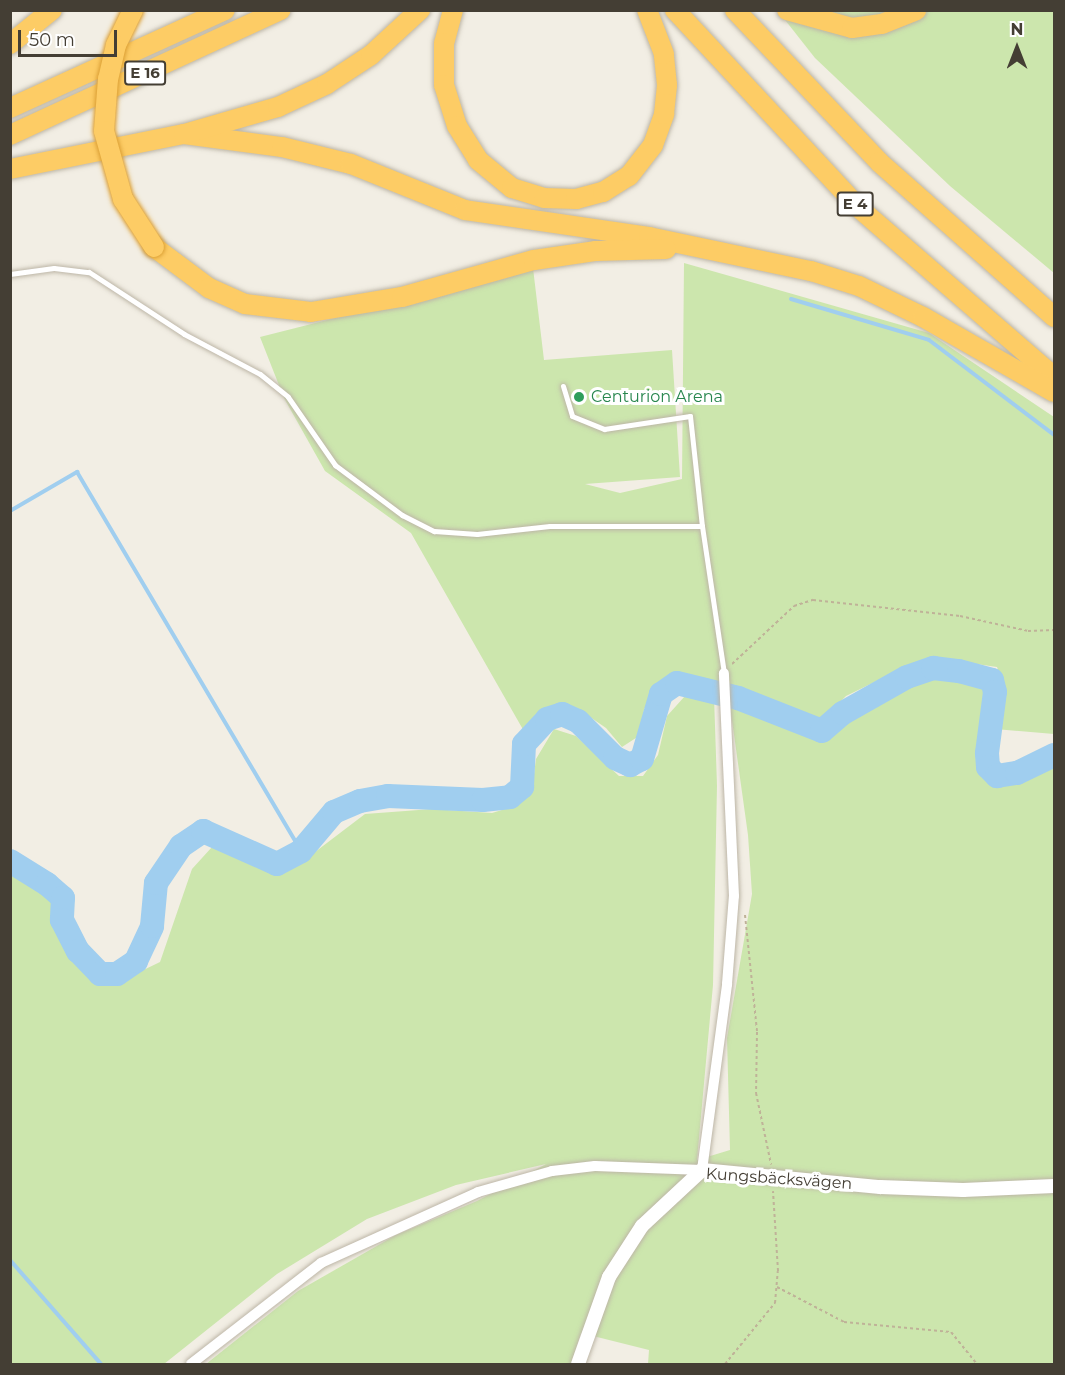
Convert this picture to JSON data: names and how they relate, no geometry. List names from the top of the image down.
{
  "streets": {
    "highway": ["E 16", "E 4"],
    "street": ["Kungsbäcksvägen"]
  },
  "places": ["Centurion Arena"],
  "scale_bar": "50 m",
  "north": "top"
}
